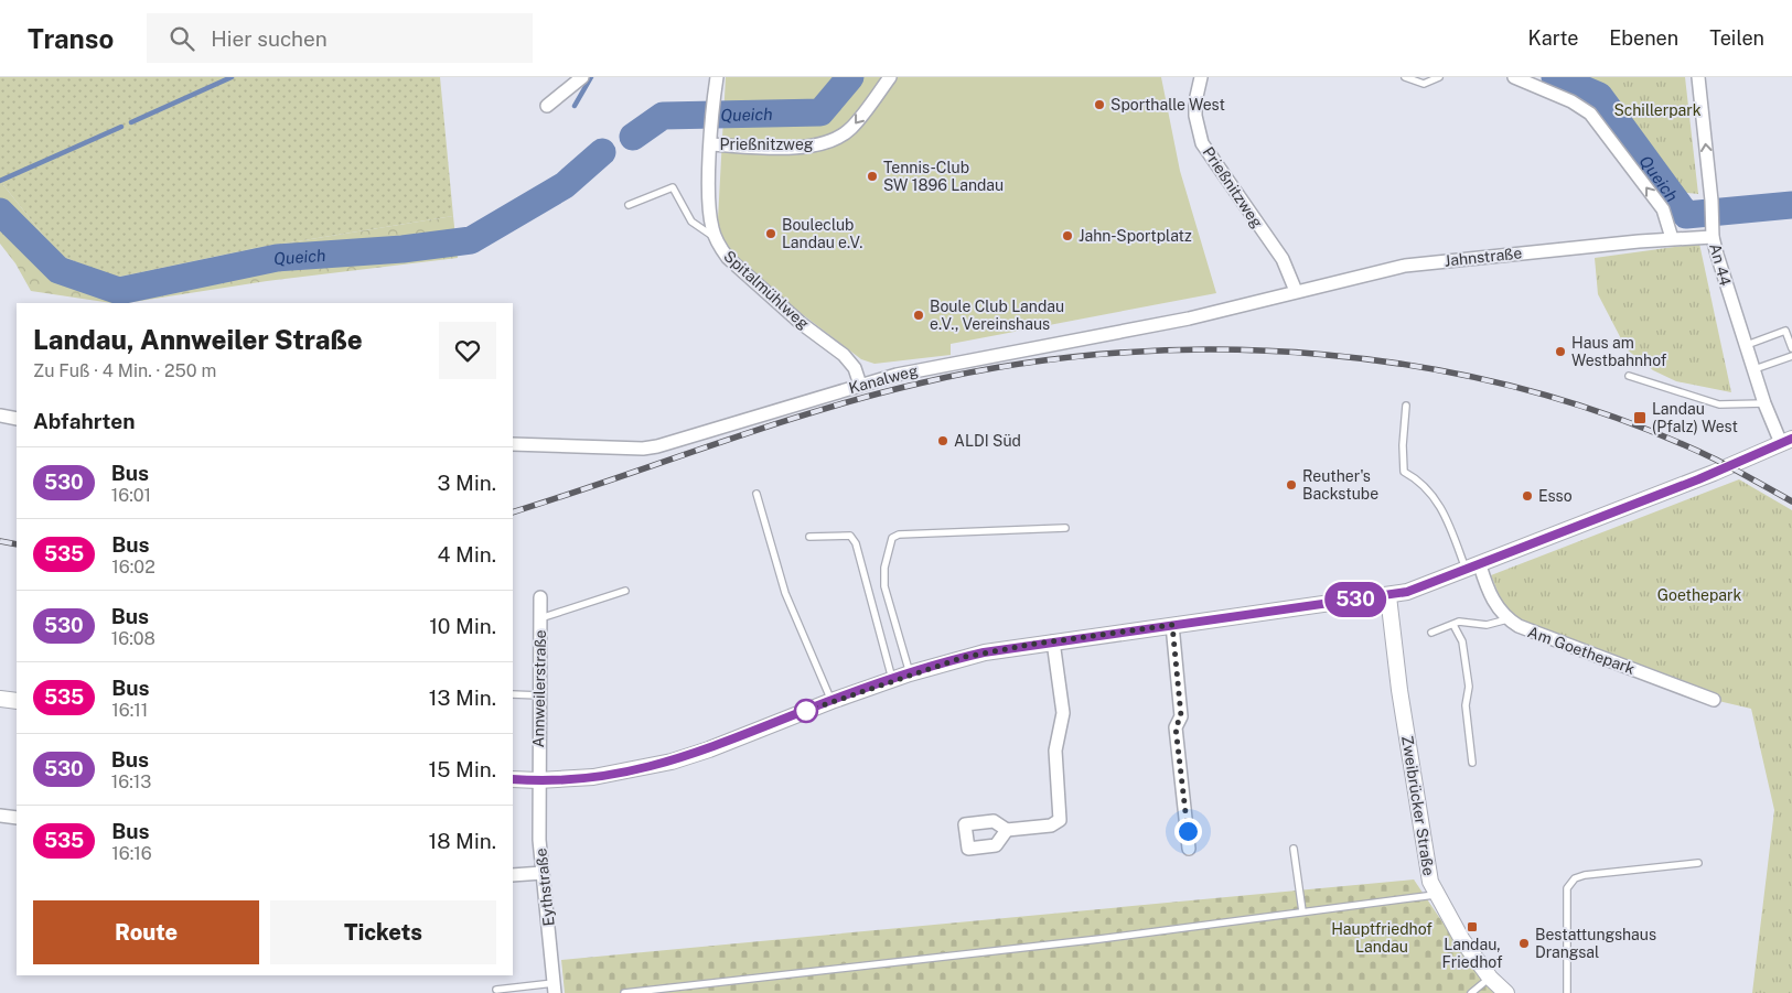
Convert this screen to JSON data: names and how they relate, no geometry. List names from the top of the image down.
{
  "streets": {
    "street": [
      "Prießnitzweg",
      "Jahnstraße",
      "An 44",
      "Spitalmühlweg",
      "Kanalweg",
      "Am Goethepark",
      "Annweilerstraße",
      "Zweibrücker Straße",
      "Eythstraße"
    ]
  },
  "crossings": [
    ["Prießnitzweg", "Jahnstraße"],
    ["Prießnitzweg", "Spitalmühlweg"],
    ["Jahnstraße", "An 44"],
    ["Jahnstraße", "Kanalweg"],
    ["Spitalmühlweg", "Kanalweg"],
    ["Annweilerstraße", "Eythstraße"]
  ],
  "one_way": ["Prießnitzweg", "An 44"],
  "water": ["Queich"],
  "parks": ["Schillerpark", "Goethepark", "Hauptfriedhof Landau"],
  "places": {
    "other": [
      "Sporthalle West",
      "Tennis-Club SW 1896 Landau",
      "Bouleclub Landau e.V.",
      "Jahn-Sportplatz",
      "Boule Club Landau e.V., Vereinshaus",
      "Haus am Westbahnhof",
      "ALDI Süd",
      "Reuther's Backstube",
      "Esso",
      "Bestattungshaus Drangsal"
    ],
    "transit": ["Landau (Pfalz) West", "Landau, Friedhof"]
  },
  "lines": ["bus line 530"],
  "page": {
    "header": "Transo",
    "search": "Hier suchen",
    "nav": ["Karte", "Ebenen", "Teilen"],
    "on_map": "530",
    "heading": [
      ["Landau, Annweiler Straße", "Zu Fuß · 4 Min. · 250 m"],
      "Abfahrten"
    ],
    "list": [
      {
        "mark": "530",
        "name": "Bus",
        "note": "16:01",
        "value": "3 Min."
      },
      {
        "mark": "535",
        "name": "Bus",
        "note": "16:02",
        "value": "4 Min."
      },
      {
        "mark": "530",
        "name": "Bus",
        "note": "16:08",
        "value": "10 Min."
      },
      {
        "mark": "535",
        "name": "Bus",
        "note": "16:11",
        "value": "13 Min."
      },
      {
        "mark": "530",
        "name": "Bus",
        "note": "16:13",
        "value": "15 Min."
      },
      {
        "mark": "535",
        "name": "Bus",
        "note": "16:16",
        "value": "18 Min."
      }
    ],
    "buttons": ["Route", "Tickets"]
  }
}
